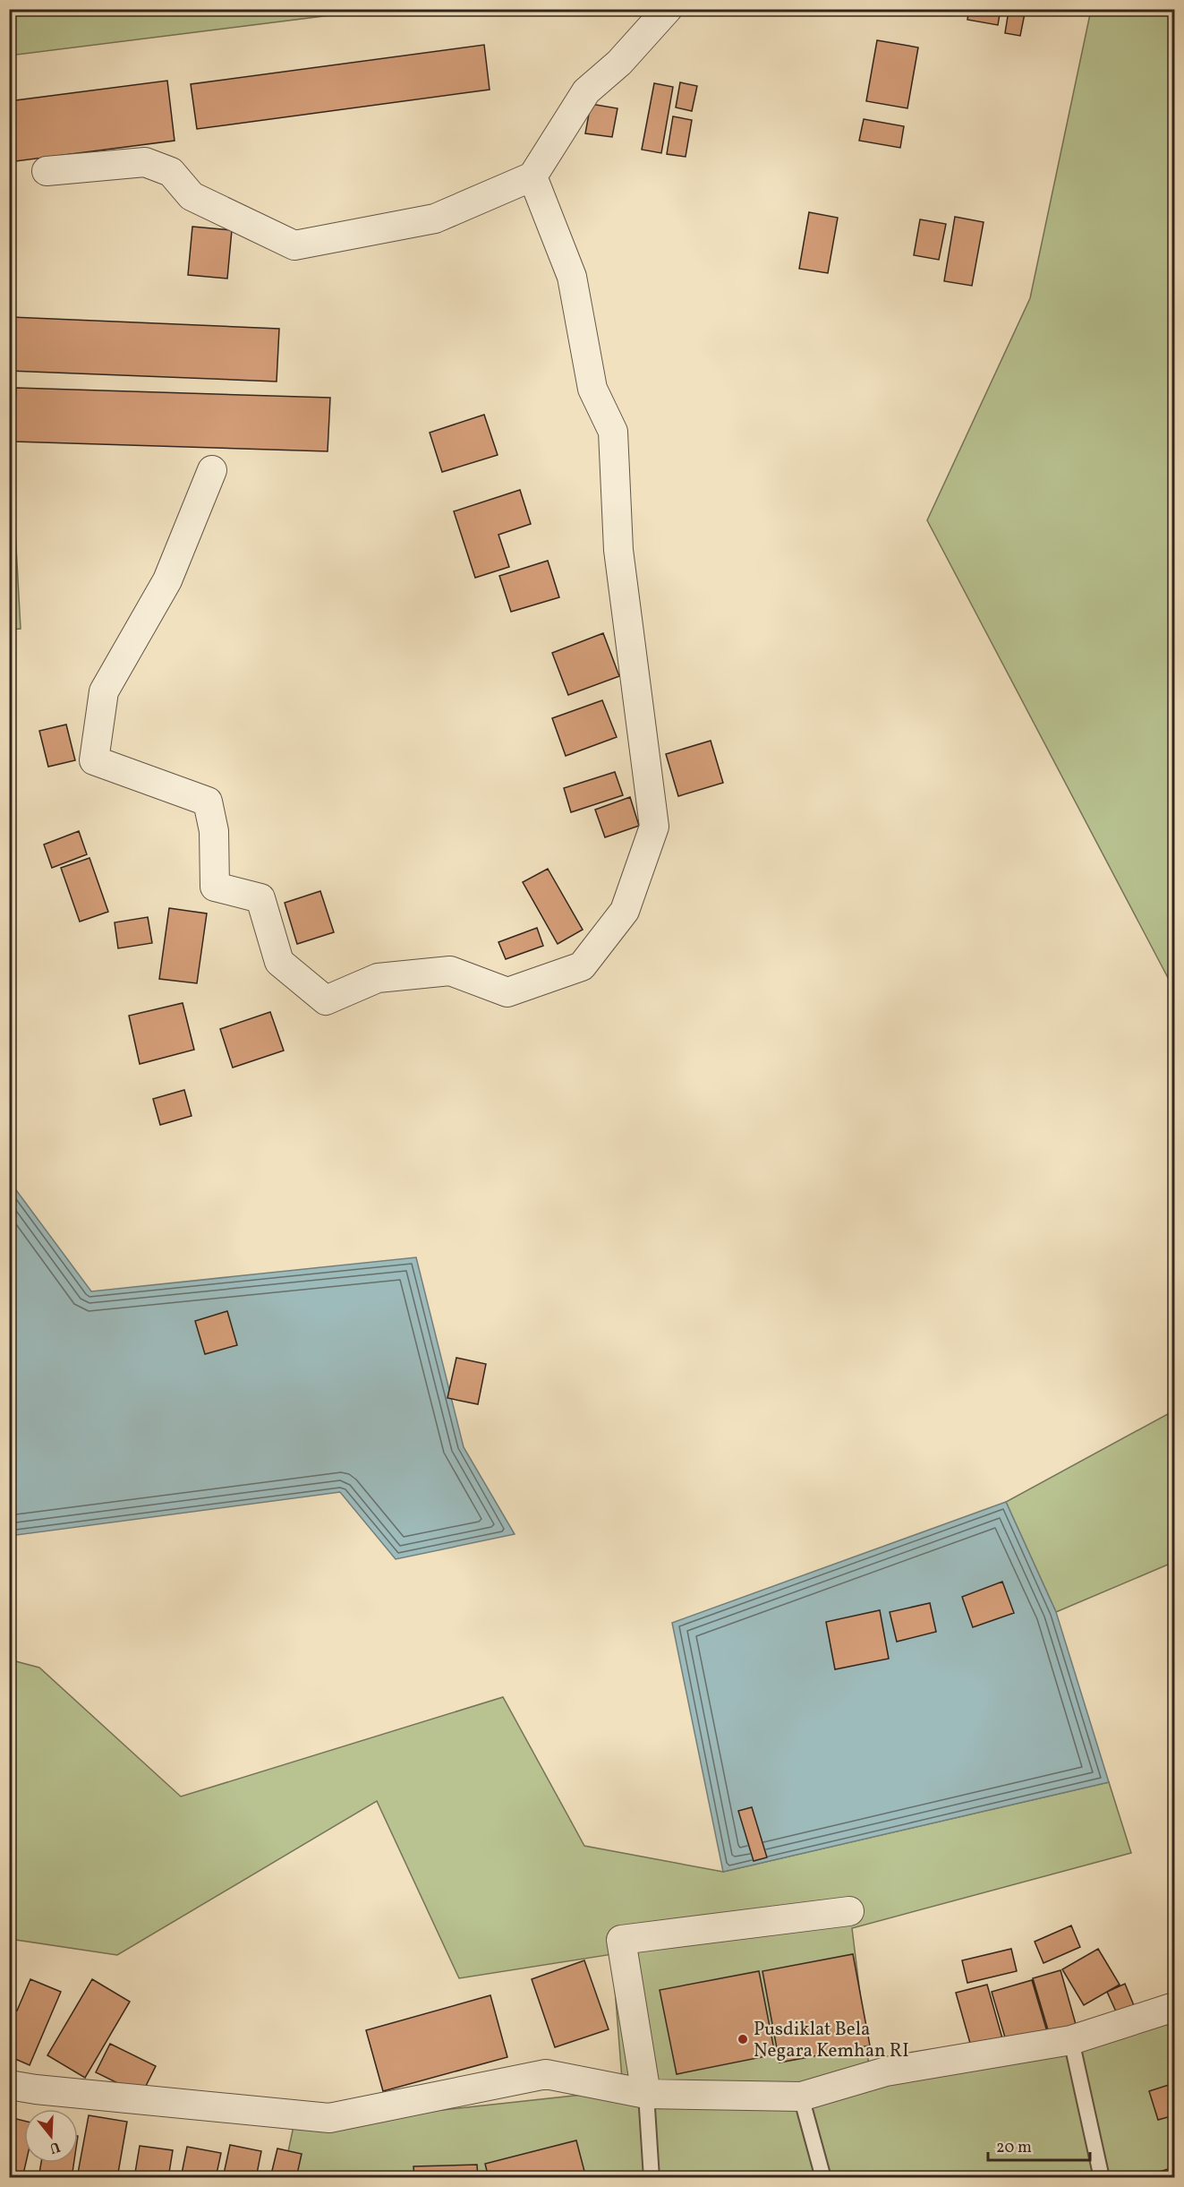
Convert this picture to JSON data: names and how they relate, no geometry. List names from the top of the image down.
{
  "places": ["Pusdiklat Bela Negara Kemhan RI"],
  "scale_bar": "20 m",
  "north": "bottom"
}
